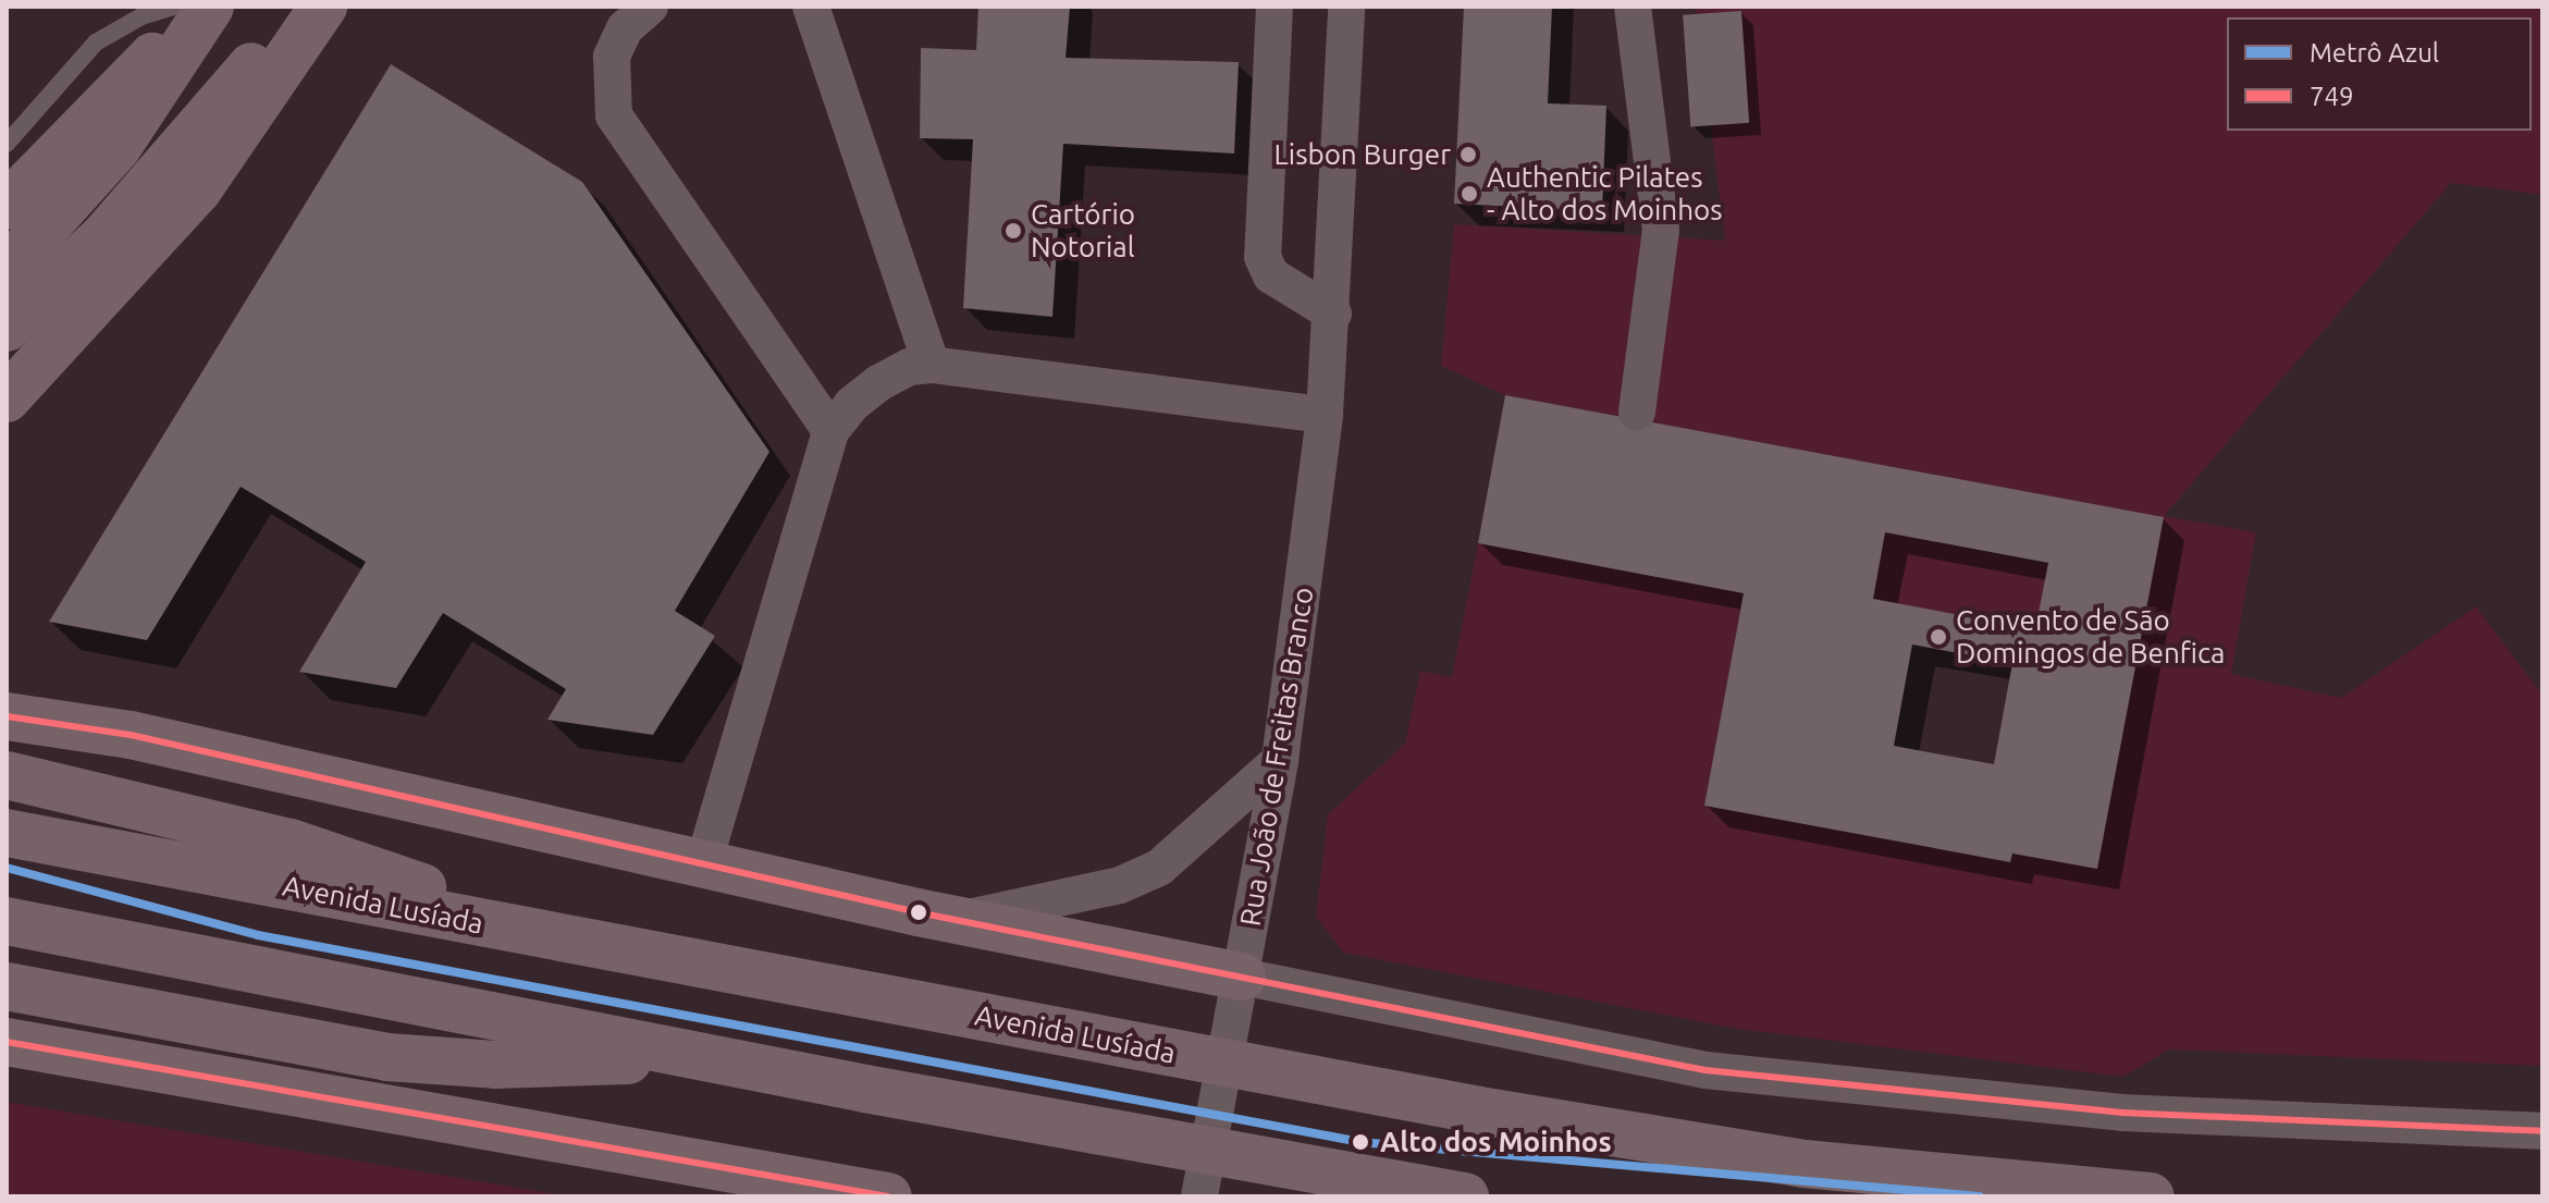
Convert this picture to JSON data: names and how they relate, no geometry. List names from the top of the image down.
{
  "streets": {
    "main road": ["Avenida Lusíada"],
    "street": ["Rua João de Freitas Branco"]
  },
  "places": [
    "Lisbon Burger",
    "Authentic Pilates - Alto dos Moinhos",
    "Cartório Notorial",
    "Convento de São Domingos de Benfica",
    "Alto dos Moinhos"
  ],
  "lines": ["transit line 749", "metro line Azul"],
  "legend": ["Metrô Azul", "749"]
}
